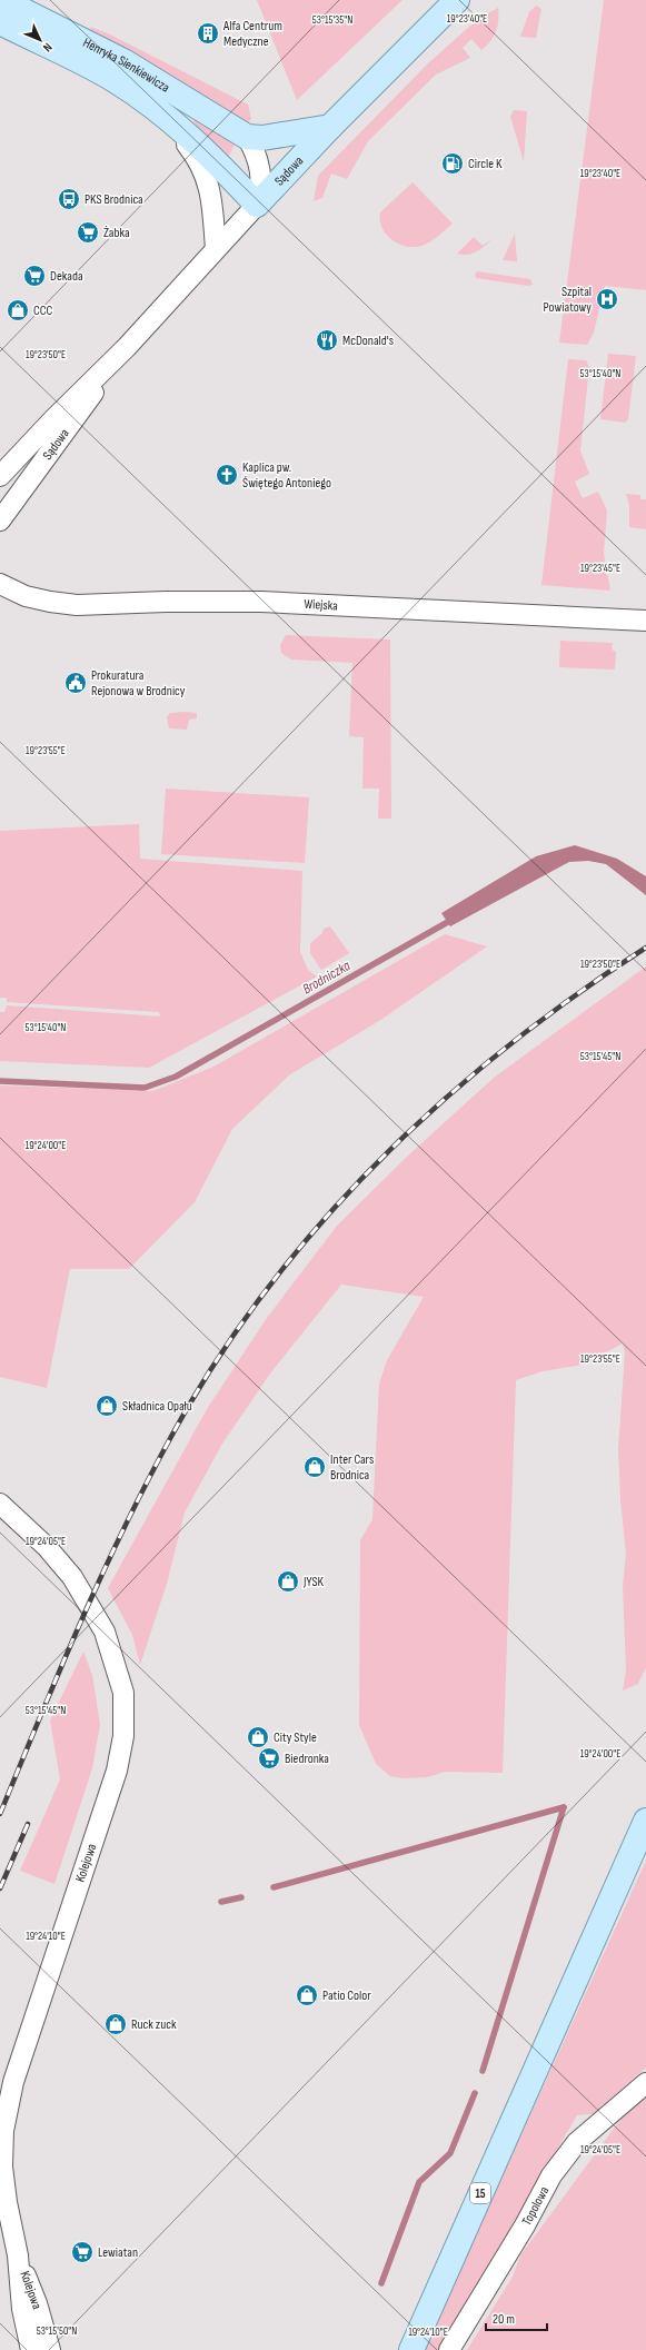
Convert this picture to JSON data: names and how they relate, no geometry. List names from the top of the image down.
{
  "streets": {
    "main road": ["Henryka Sienkiewicza", "Sądowa", "15"],
    "street": ["Wiejska", "Kolejowa", "Topolowa"]
  },
  "crossings": [
    ["Henryka Sienkiewicza", "Sądowa"]
  ],
  "water": ["Brodniczka"],
  "places": {
    "building": ["Alfa Centrum Medyczne"],
    "fuel station": ["Circle K"],
    "bus stop": ["PKS Brodnica"],
    "supermarket": [
      "Żabka",
      "Dekada",
      "Biedronka",
      "Lewiatan"
    ],
    "hospital": ["Szpital Powiatowy"],
    "shop": [
      "CCC",
      "Składnica Opału",
      "Inter Cars Brodnica",
      "JYSK",
      "City Style",
      "Patio Color",
      "Ruck zuck"
    ],
    "restaurant": ["McDonald's"],
    "church": ["Kaplica pw. Świętego Antoniego"],
    "public building": ["Prokuratura Rejonowa w Brodnicy"]
  },
  "scale_bar": "20 m",
  "north": "bottom right",
  "coordinates": [
    "19°23'40\"E",
    "53°15'35\"N",
    "19°23'50\"E",
    "53°15'40\"N",
    "19°23'45\"E",
    "19°23'55\"E",
    "53°15'45\"N",
    "19°24'00\"E",
    "19°24'05\"E",
    "19°24'10\"E",
    "53°15'50\"N"
  ]
}
